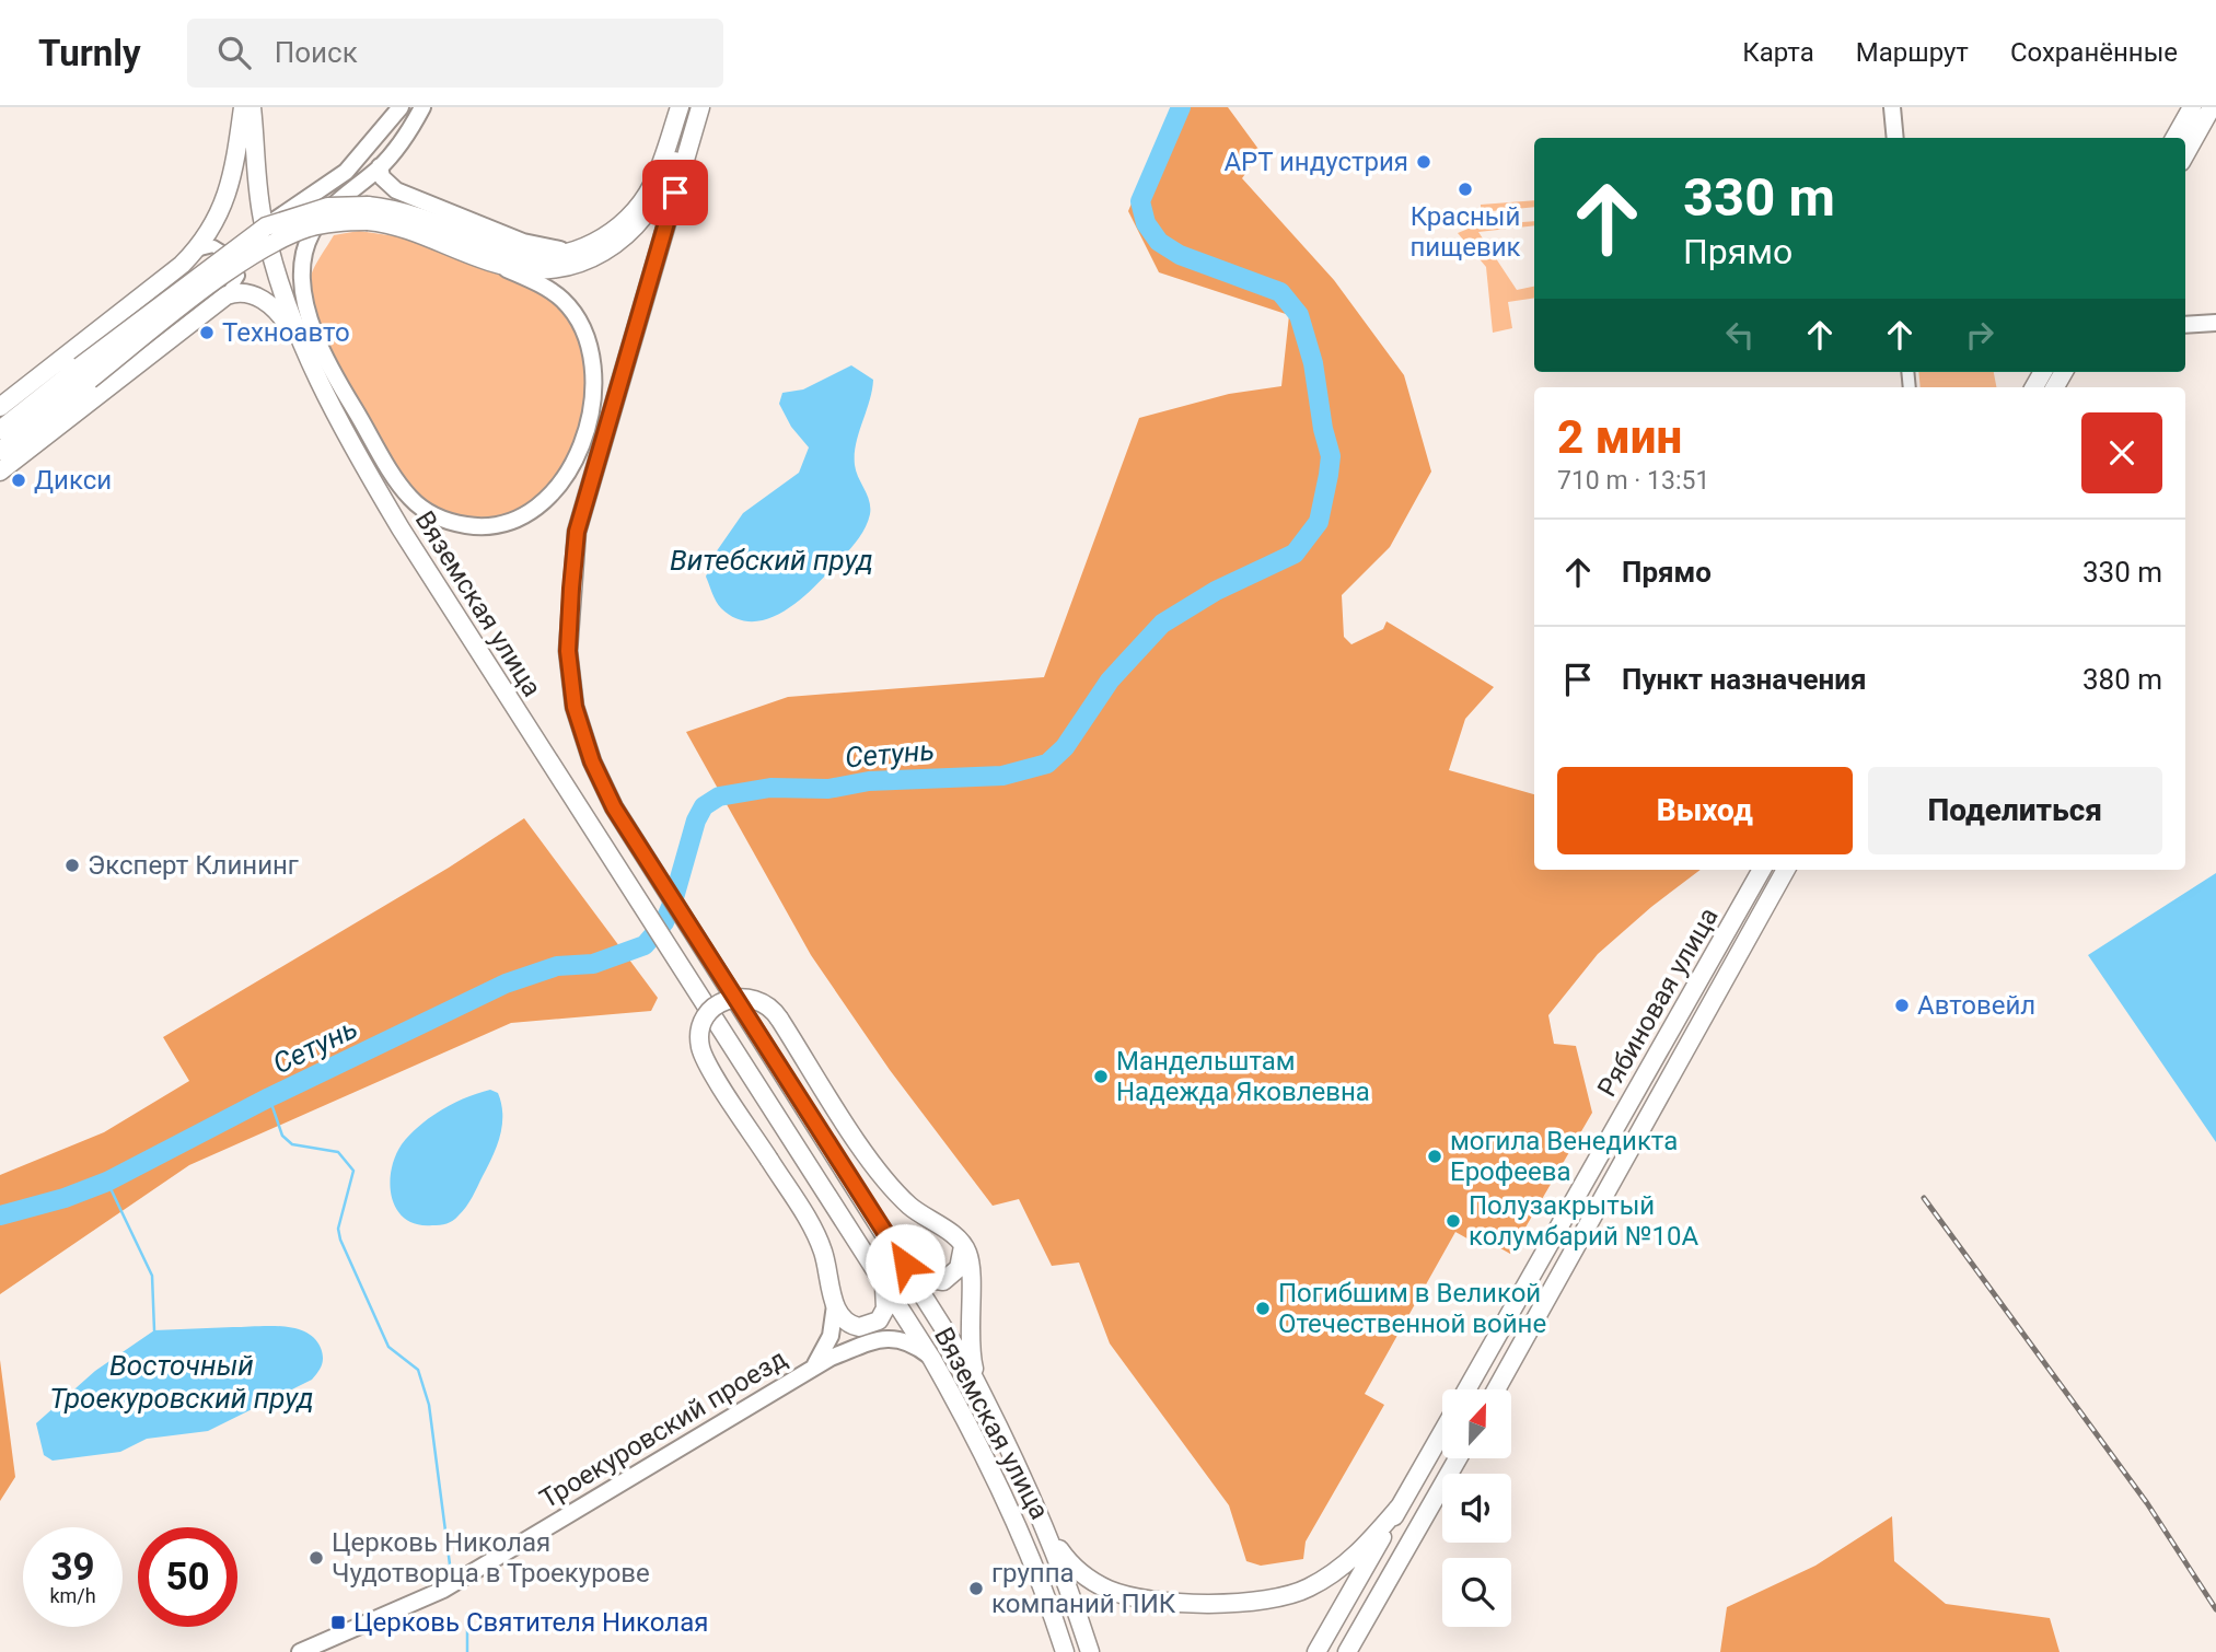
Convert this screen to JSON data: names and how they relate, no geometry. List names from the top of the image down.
{
  "streets": {
    "main road": ["Вяземская улица", "Рябиновая улица"],
    "street": ["Троекуровский проезд"]
  },
  "water": ["Витебский пруд", "Сетунь", "Восточный Троекуровский пруд"],
  "places": {
    "other": [
      "АРТ индустрия",
      "Красный пищевик",
      "Техноавто",
      "Дикси",
      "Эксперт Клининг",
      "Автовейл",
      "Мандельштам Надежда Яковлевна",
      "могила Венедикта Ерофеева",
      "Полузакрытый колумбарий №10А",
      "Погибшим в Великой Отечественной войне",
      "Церковь Николая Чудотворца в Троекурове",
      "группа компаний ПИК"
    ],
    "transit": ["Церковь Святителя Николая"]
  },
  "north": "top",
  "page": {
    "header": "Turnly",
    "search": "Поиск",
    "nav": ["Карта", "Маршрут", "Сохранённые"],
    "turn": ["330 m", "Прямо"],
    "heading": ["2 мин", "710 m · 13:51"],
    "list": [
      {
        "name": "Прямо",
        "value": "330 m"
      },
      {
        "name": "Пункт назначения",
        "value": "380 m"
      }
    ],
    "buttons": ["Выход", "Поделиться"],
    "speed": "39 km/h",
    "limit": "50"
  }
}
